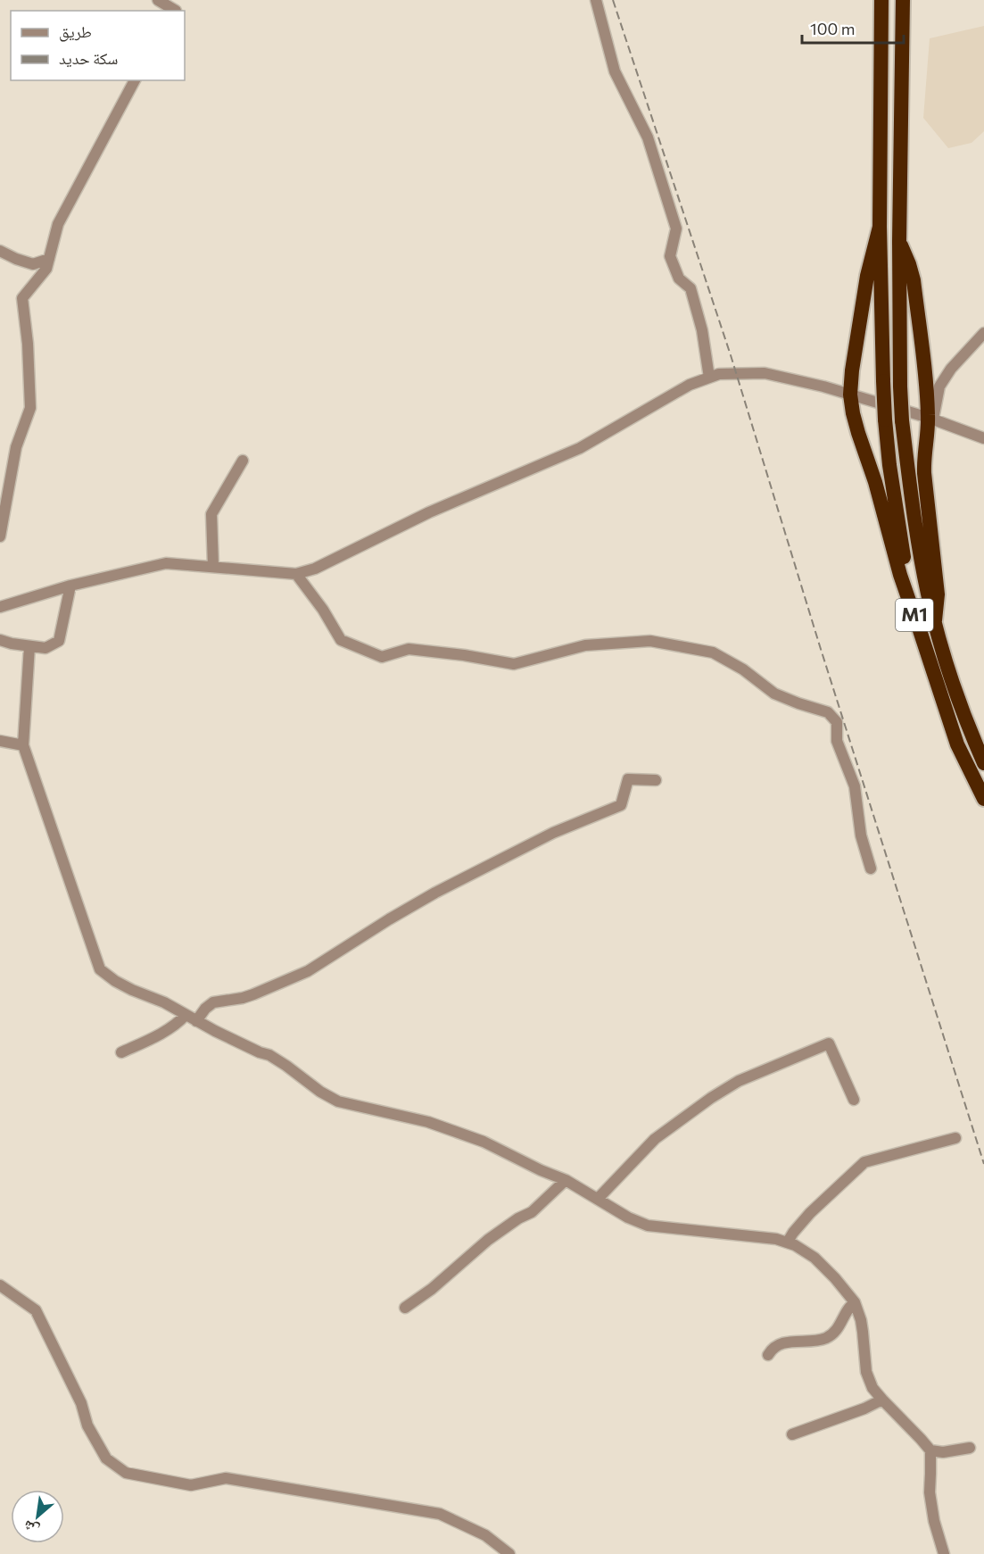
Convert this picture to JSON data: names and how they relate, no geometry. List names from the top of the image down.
{
  "streets": {
    "highway": ["M1"]
  },
  "legend": ["طريق", "سكة حديد"],
  "scale_bar": "100 m",
  "north": "bottom left"
}
